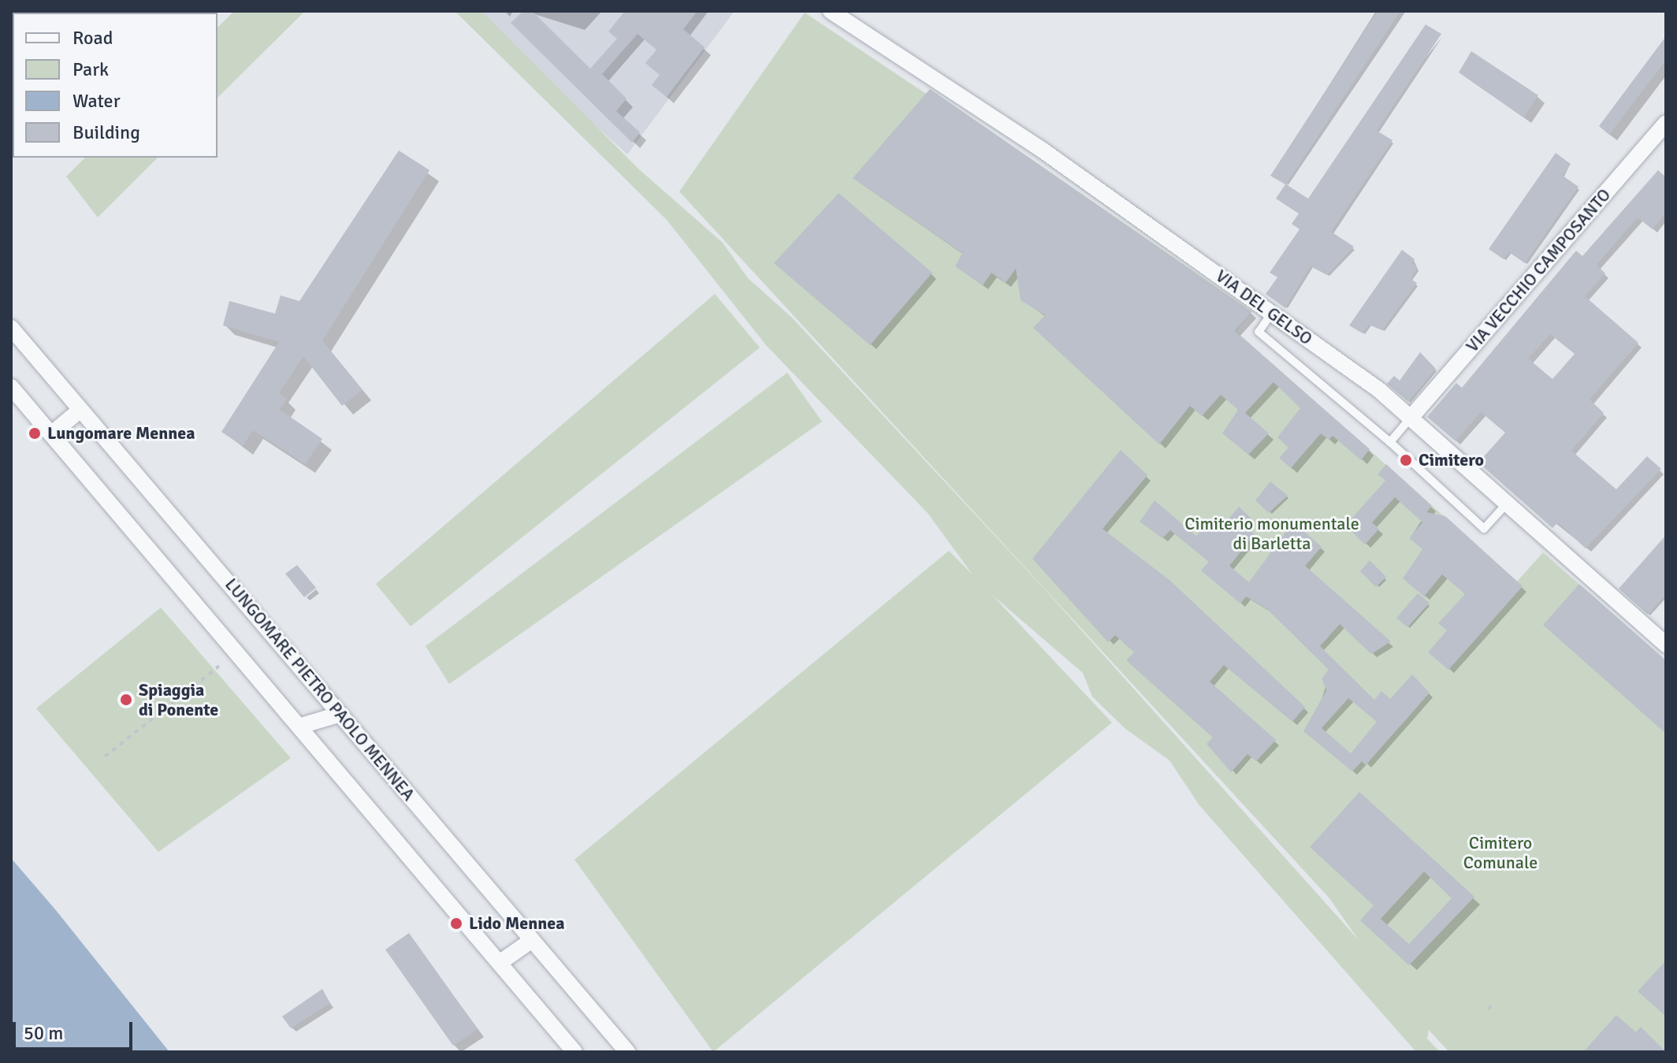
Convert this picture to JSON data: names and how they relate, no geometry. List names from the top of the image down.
{
  "streets": {
    "street": ["VIA VECCHIO CAMPOSANTO", "VIA DEL GELSO", "LUNGOMARE PIETRO PAOLO MENNEA"]
  },
  "crossings": [
    ["VIA VECCHIO CAMPOSANTO", "VIA DEL GELSO"]
  ],
  "parks": ["Cimiterio monumentale di Barletta", "Cimitero Comunale"],
  "places": [
    "Lungomare Mennea",
    "Cimitero",
    "Spiaggia di Ponente",
    "Lido Mennea"
  ],
  "legend": [
    "Road",
    "Park",
    "Water",
    "Building"
  ],
  "scale_bar": "50 m"
}
